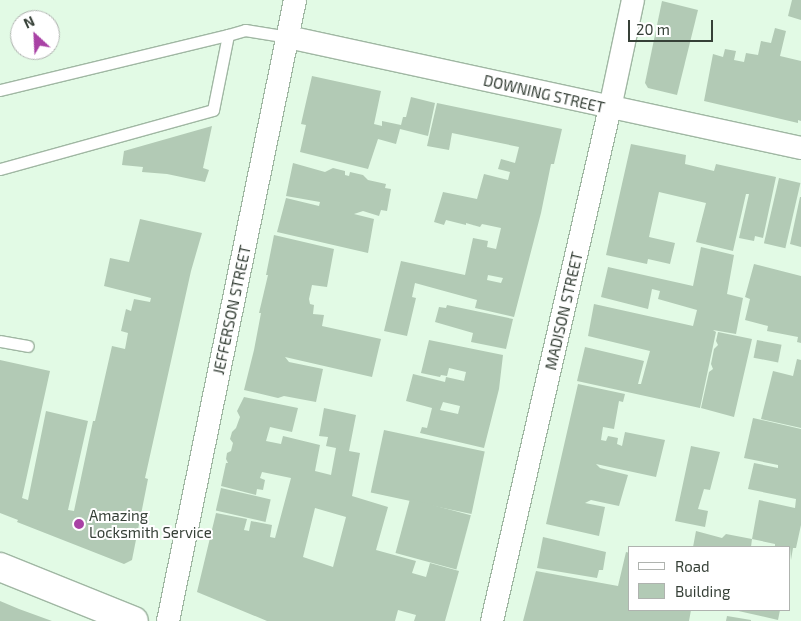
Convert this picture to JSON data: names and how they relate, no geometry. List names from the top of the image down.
{
  "streets": {
    "street": ["DOWNING STREET", "JEFFERSON STREET", "MADISON STREET"]
  },
  "crossings": [
    ["DOWNING STREET", "JEFFERSON STREET"],
    ["DOWNING STREET", "MADISON STREET"]
  ],
  "places": ["Amazing Locksmith Service"],
  "legend": ["Road", "Building"],
  "scale_bar": "20 m",
  "north": "top left"
}
